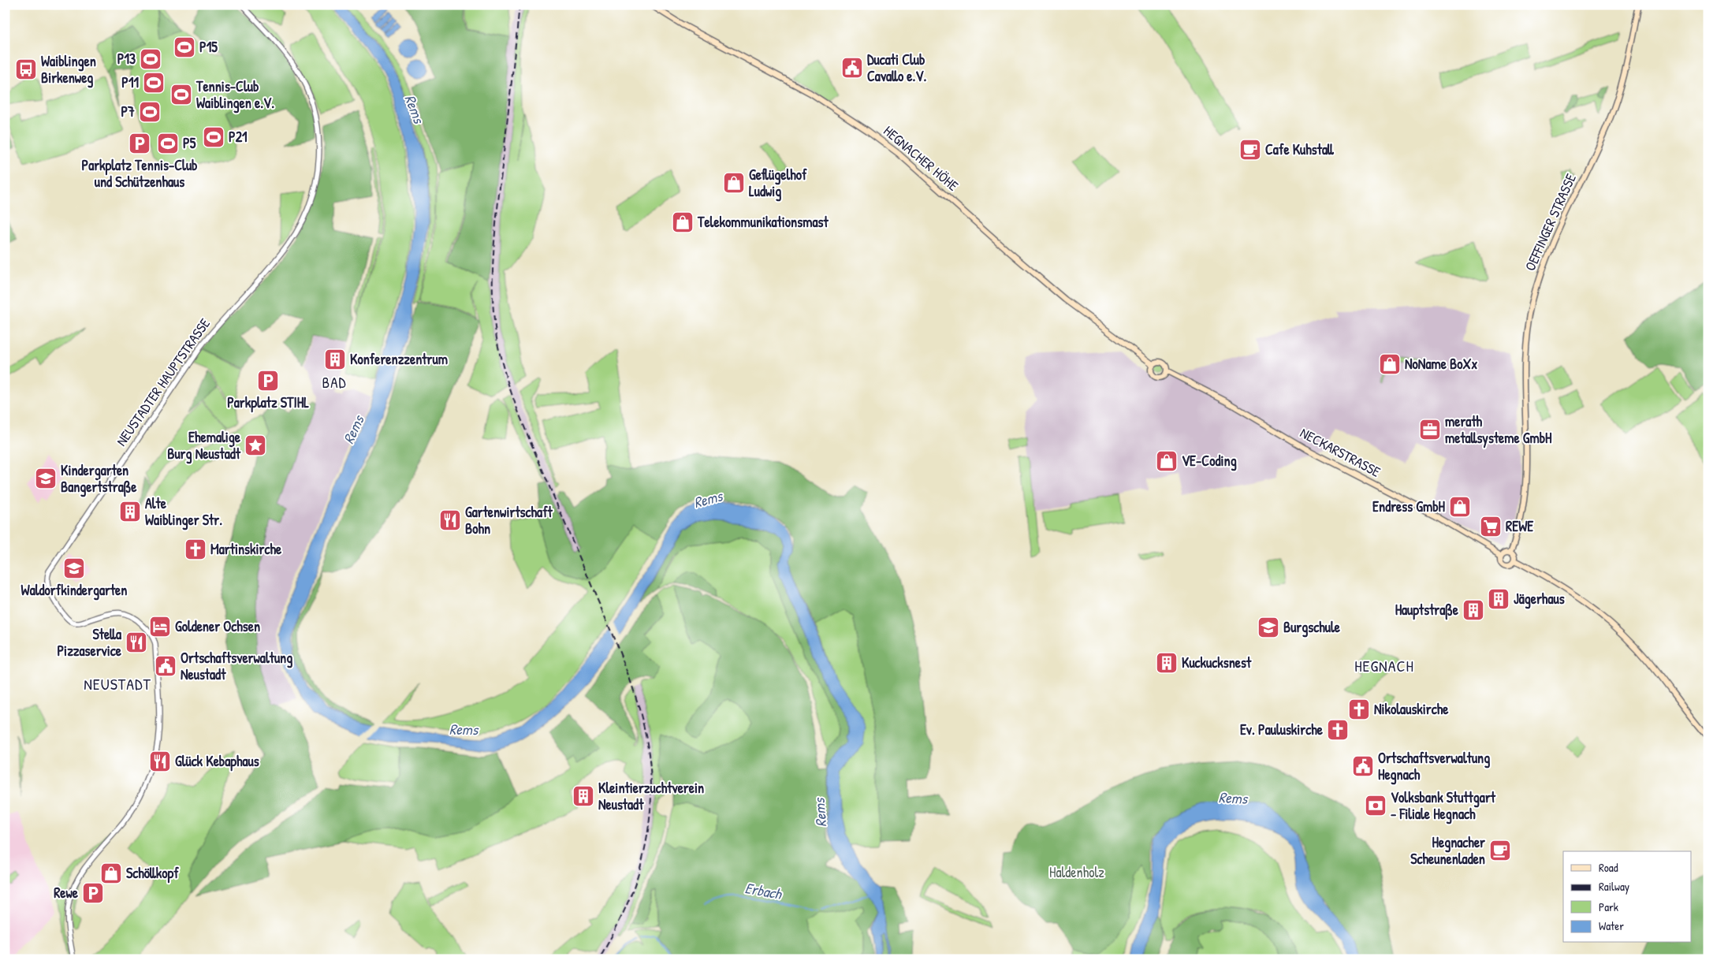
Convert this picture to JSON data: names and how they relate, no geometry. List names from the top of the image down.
{
  "streets": {
    "main road": ["HEGNACHER HÖHE", "OEFFINGER STRASSE", "NECKARSTRASSE"],
    "street": ["NEUSTADTER HAUPTSTRASSE"]
  },
  "crossings": [
    ["HEGNACHER HÖHE", "NECKARSTRASSE"],
    ["OEFFINGER STRASSE", "NECKARSTRASSE"]
  ],
  "districts": ["BAD", "HEGNACH", "NEUSTADT"],
  "water": ["Rems", "Erbach"],
  "parks": ["Haldenholz"],
  "places": {
    "sports": [
      "P15",
      "P13",
      "P11",
      "Tennis-Club Waiblingen e.V.",
      "P7",
      "P21",
      "P5"
    ],
    "public building": ["Ducati Club Cavallo e.V.", "Ortschaftsverwaltung Neustadt", "Ortschaftsverwaltung Hegnach"],
    "bus stop": ["Waiblingen Birkenweg"],
    "parking": ["Parkplatz Tennis-Club und Schützenhaus", "Parkplatz STIHL", "Rewe"],
    "cafe": ["Cafe Kuhstall", "Hegnacher Scheunenladen"],
    "shop": [
      "Geflügelhof Ludwig",
      "Telekommunikationsmast",
      "NoName BoXx",
      "VE-Coding",
      "Endress GmbH",
      "Schöllkopf"
    ],
    "building": [
      "Konferenzzentrum",
      "Alte Waiblinger Str.",
      "Jägerhaus",
      "Hauptstraße",
      "Kuckucksnest",
      "Kleintierzuchtverein Neustadt"
    ],
    "office": ["merath metallsysteme GmbH"],
    "place": ["Ehemalige Burg Neustadt"],
    "school or university": ["Kindergarten Bangertstraße", "Waldorfkindergarten", "Burgschule"],
    "restaurant": ["Gartenwirtschaft Bohn", "Stella Pizzaservice", "Glück Kebaphaus"],
    "supermarket": ["REWE"],
    "church": ["Martinskirche", "Nikolauskirche", "Ev. Pauluskirche"],
    "hotel": ["Goldener Ochsen"],
    "bank": ["Volksbank Stuttgart - Filiale Hegnach"]
  },
  "legend": [
    "Road",
    "Railway",
    "Park",
    "Water"
  ]
}
